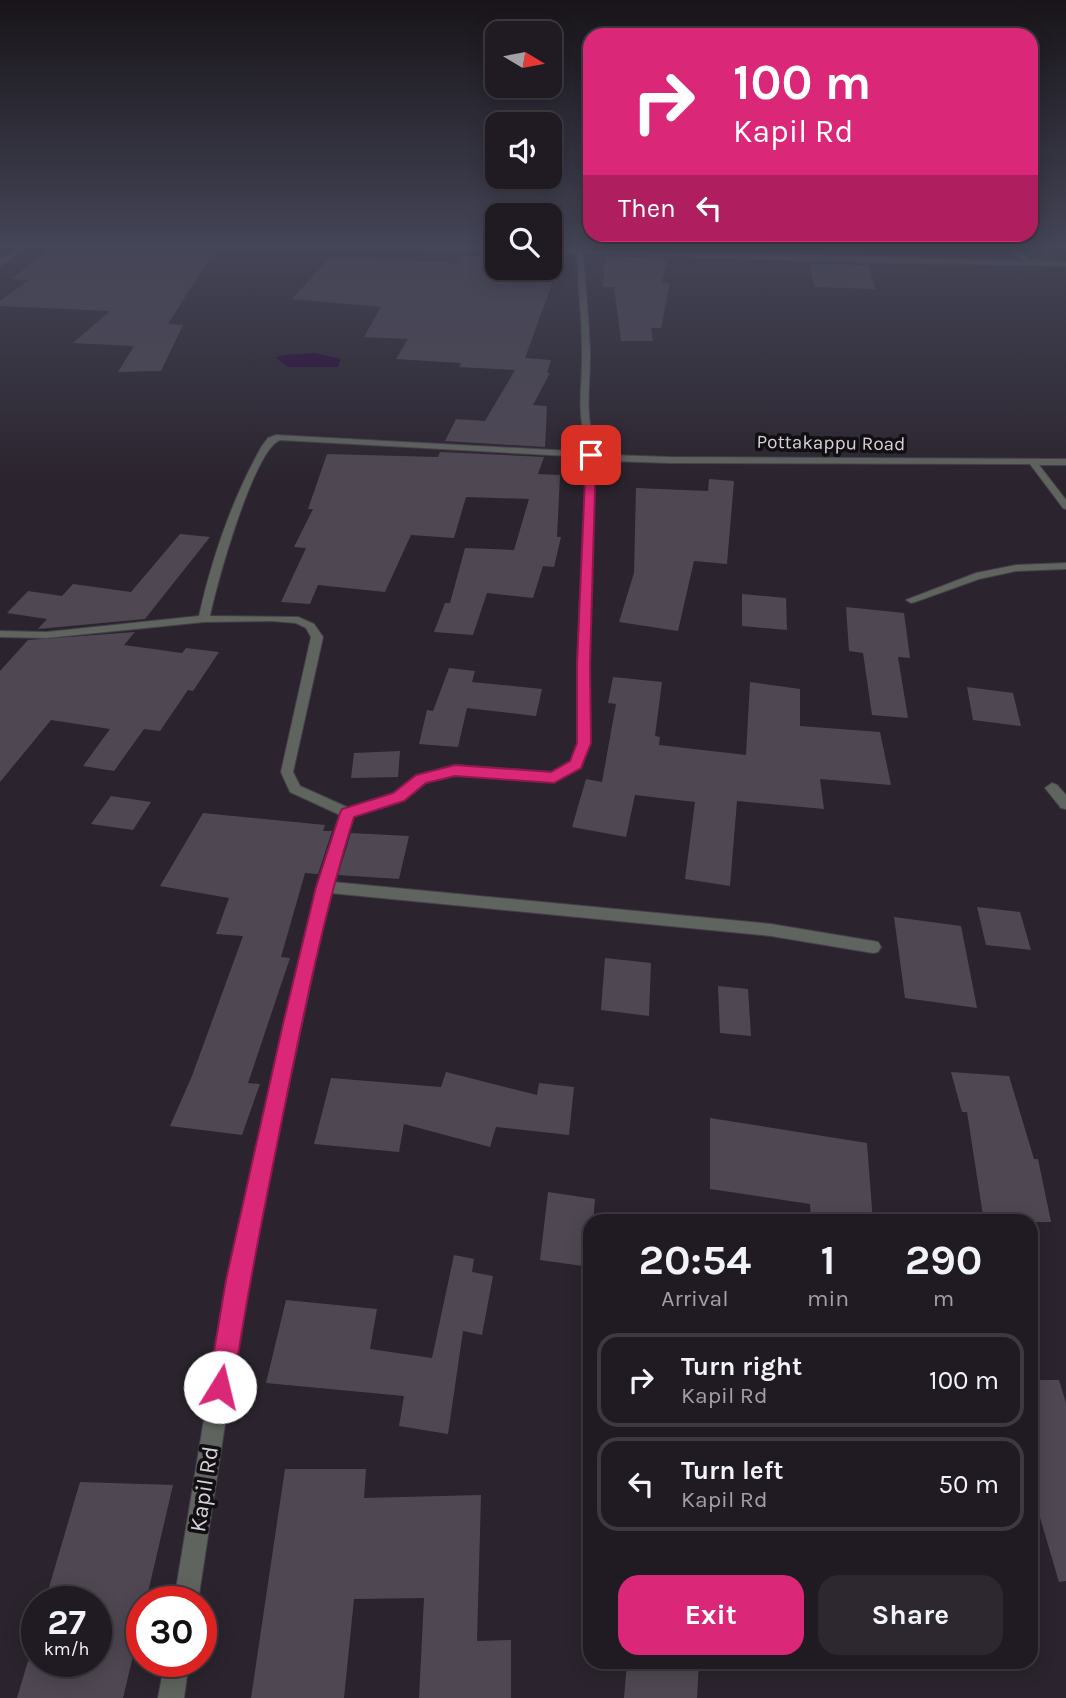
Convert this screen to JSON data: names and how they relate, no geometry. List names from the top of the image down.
{
  "streets": {
    "street": ["Pottakappu Road", "Kapil Rd"]
  },
  "north": "right",
  "page": {
    "turn": ["100 m", "Kapil Rd"],
    "then": "Then",
    "eta": [
      "20:54",
      "Arrival",
      "1",
      "min",
      "290",
      "m"
    ],
    "list": [
      {
        "name": "Turn right",
        "note": "Kapil Rd",
        "value": "100 m"
      },
      {
        "name": "Turn left",
        "note": "Kapil Rd",
        "value": "50 m"
      }
    ],
    "buttons": ["Exit", "Share"],
    "speed": "27 km/h",
    "limit": "30"
  }
}
